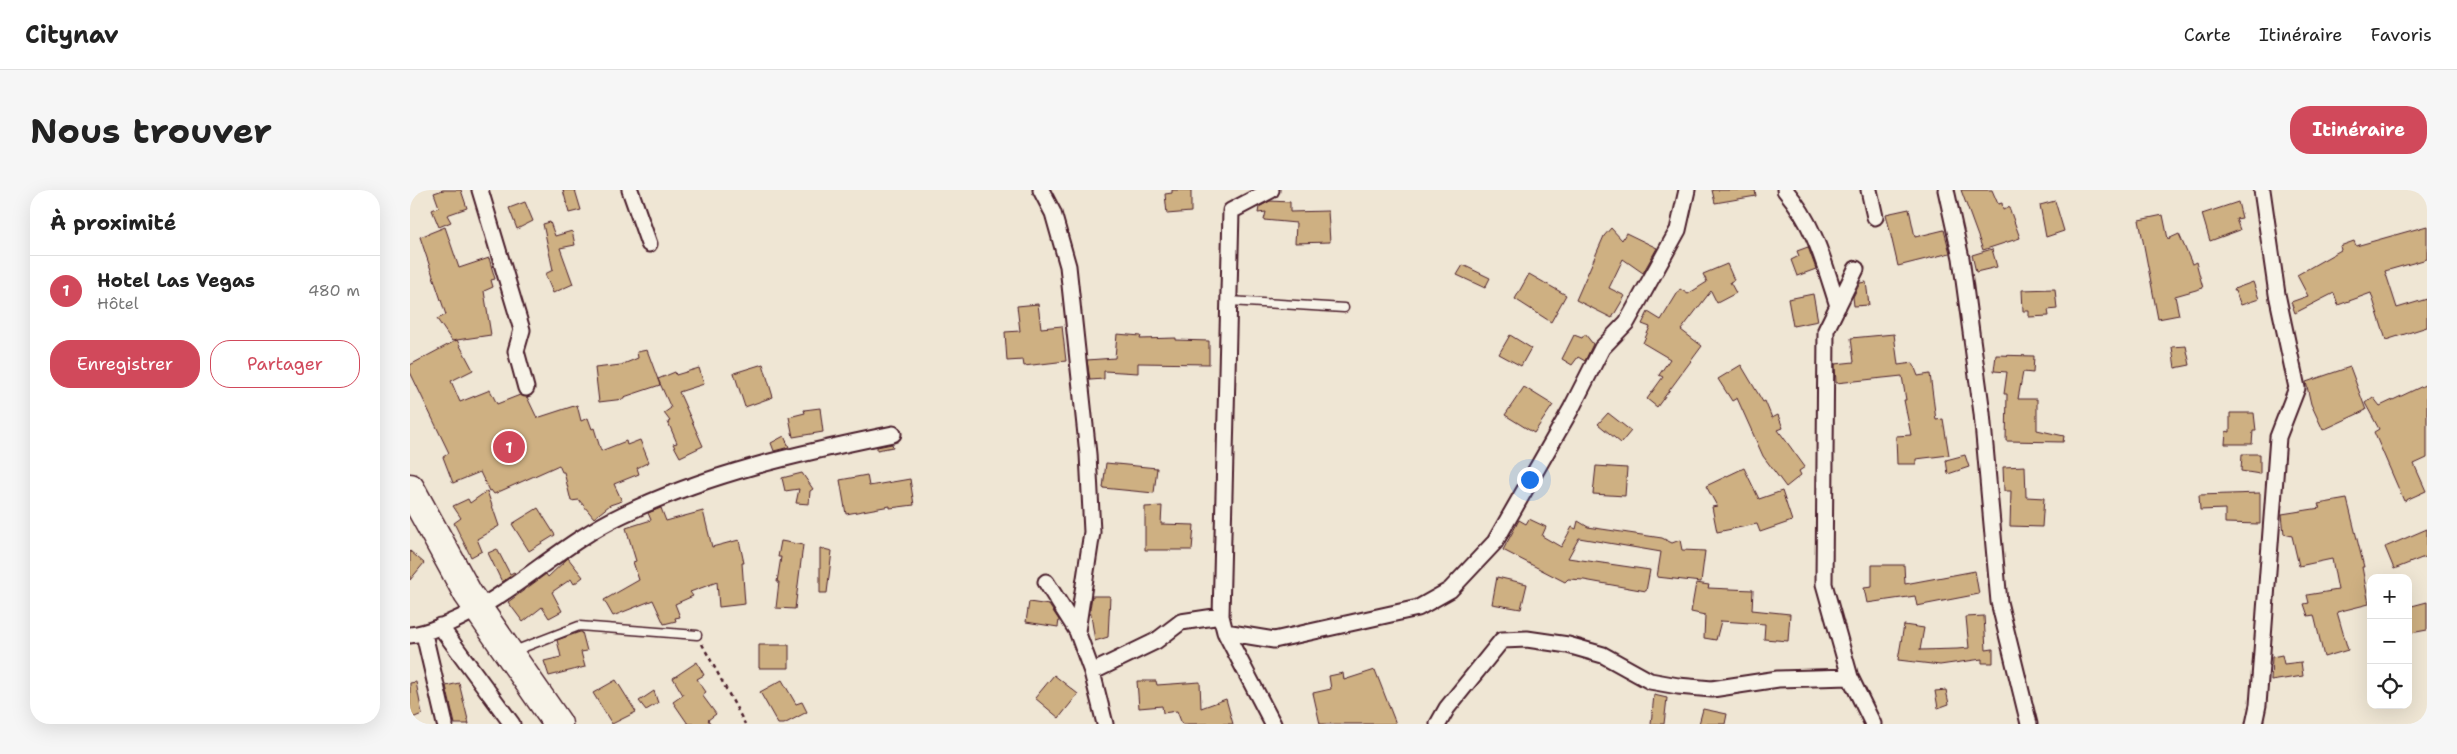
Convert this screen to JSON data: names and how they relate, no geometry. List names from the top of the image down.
{
  "page": {
    "header": "Citynav",
    "nav": ["Carte", "Itinéraire", "Favoris"],
    "buttons": [
      "Itinéraire",
      ["Enregistrer", "Partager"]
    ],
    "title": "Nous trouver",
    "heading": "À proximité",
    "list": [
      {
        "mark": "1",
        "name": "Hotel Las Vegas",
        "note": "Hôtel",
        "value": "480 m"
      }
    ],
    "pins": "1",
    "map_buttons": ["+", "−"]
  }
}
